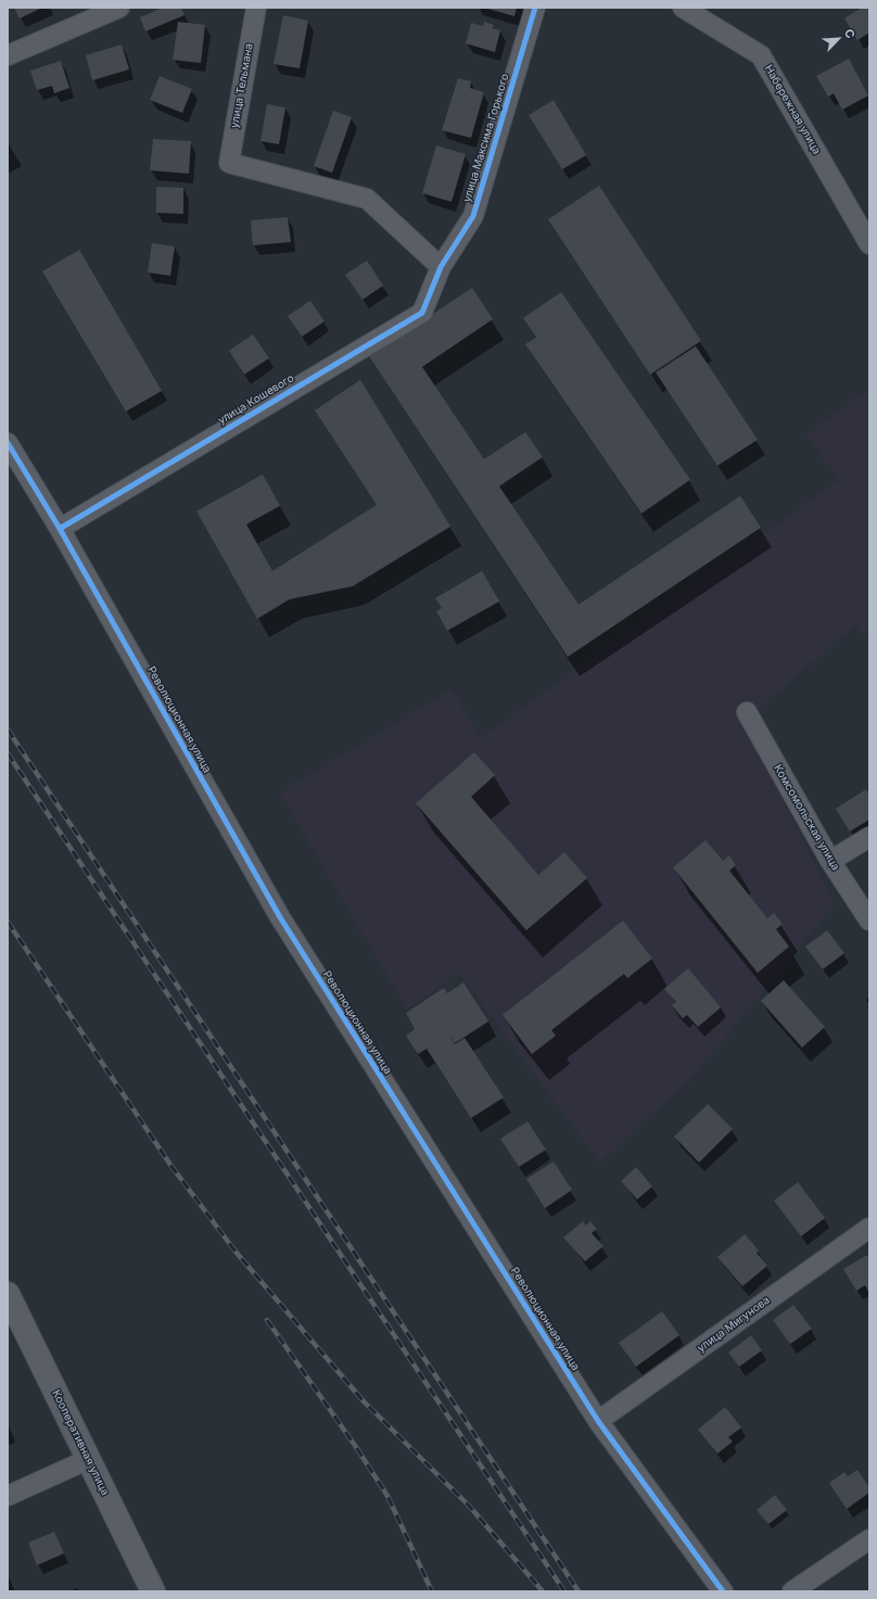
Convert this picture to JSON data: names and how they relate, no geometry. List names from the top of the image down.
{
  "streets": {
    "street": [
      "улица Тельмана",
      "Набережная улица",
      "улица Максима Горького",
      "улица Кошевого",
      "Революционная улица",
      "Комсомольская улица",
      "улица Мигунова",
      "Кооперативная улица"
    ]
  },
  "crossings": [
    ["улица Тельмана", "улица Максима Горького"],
    ["улица Тельмана", "улица Кошевого"],
    ["улица Максима Горького", "улица Кошевого"],
    ["улица Кошевого", "Революционная улица"],
    ["Революционная улица", "улица Мигунова"]
  ],
  "north": "top right"
}
